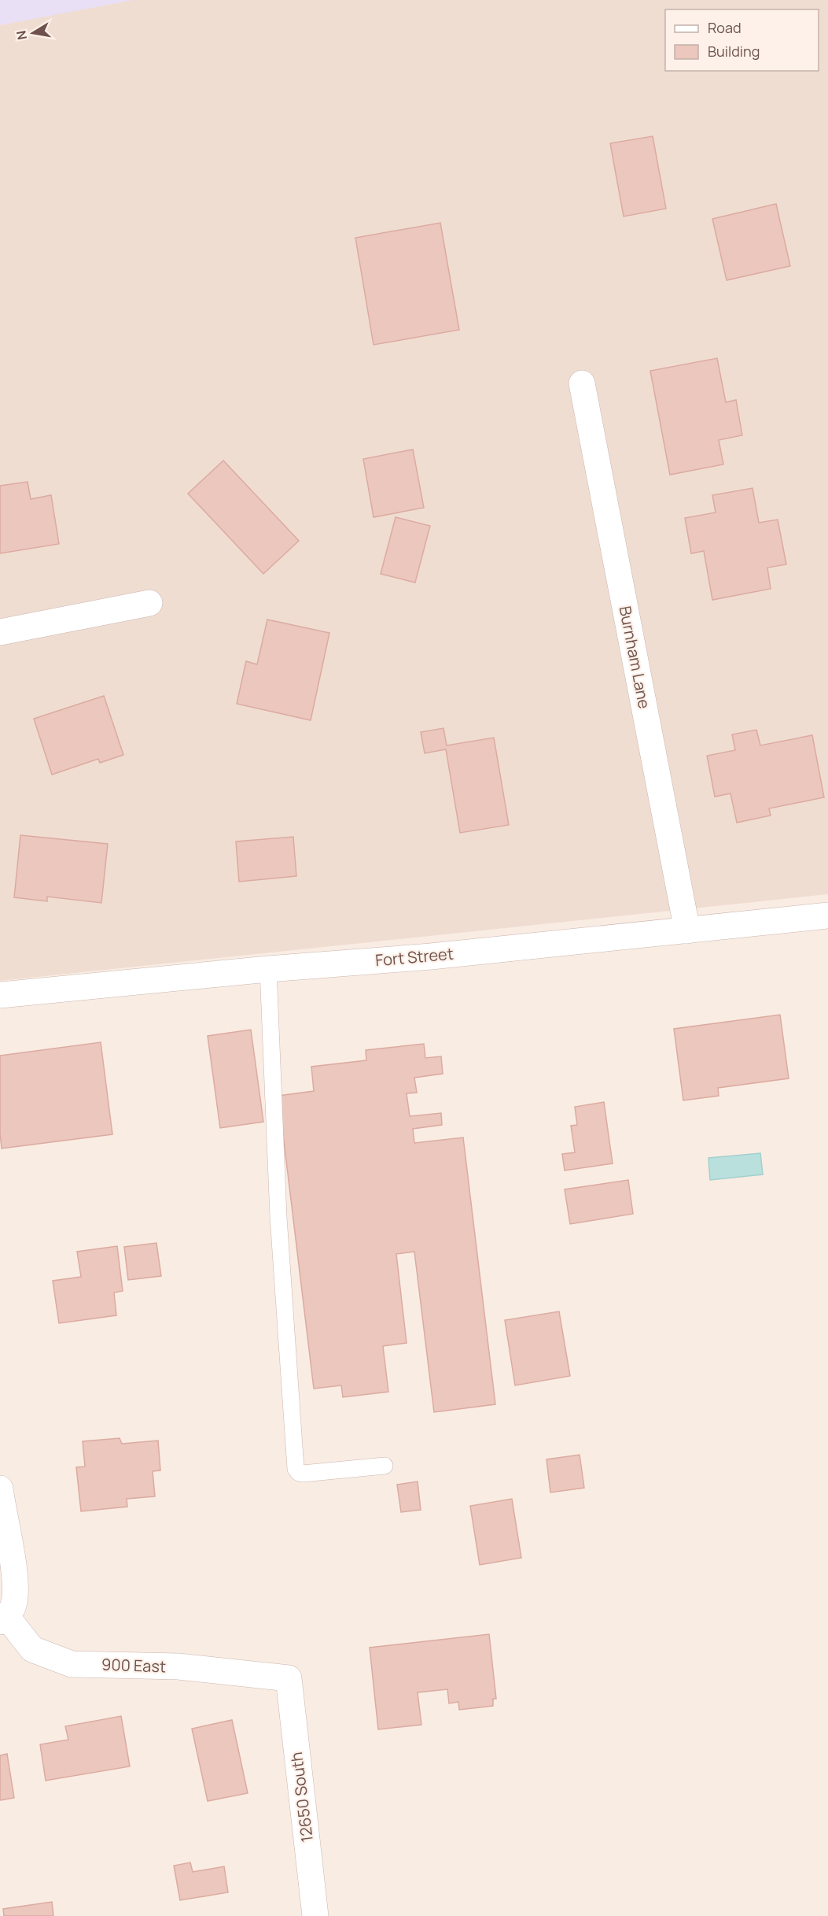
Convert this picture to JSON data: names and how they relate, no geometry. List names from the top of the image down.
{
  "streets": {
    "street": [
      "Burnham Lane",
      "Fort Street",
      "900 East",
      "12650 South"
    ]
  },
  "crossings": [
    ["Burnham Lane", "Fort Street"],
    ["900 East", "12650 South"]
  ],
  "legend": ["Road", "Building"],
  "north": "left"
}
